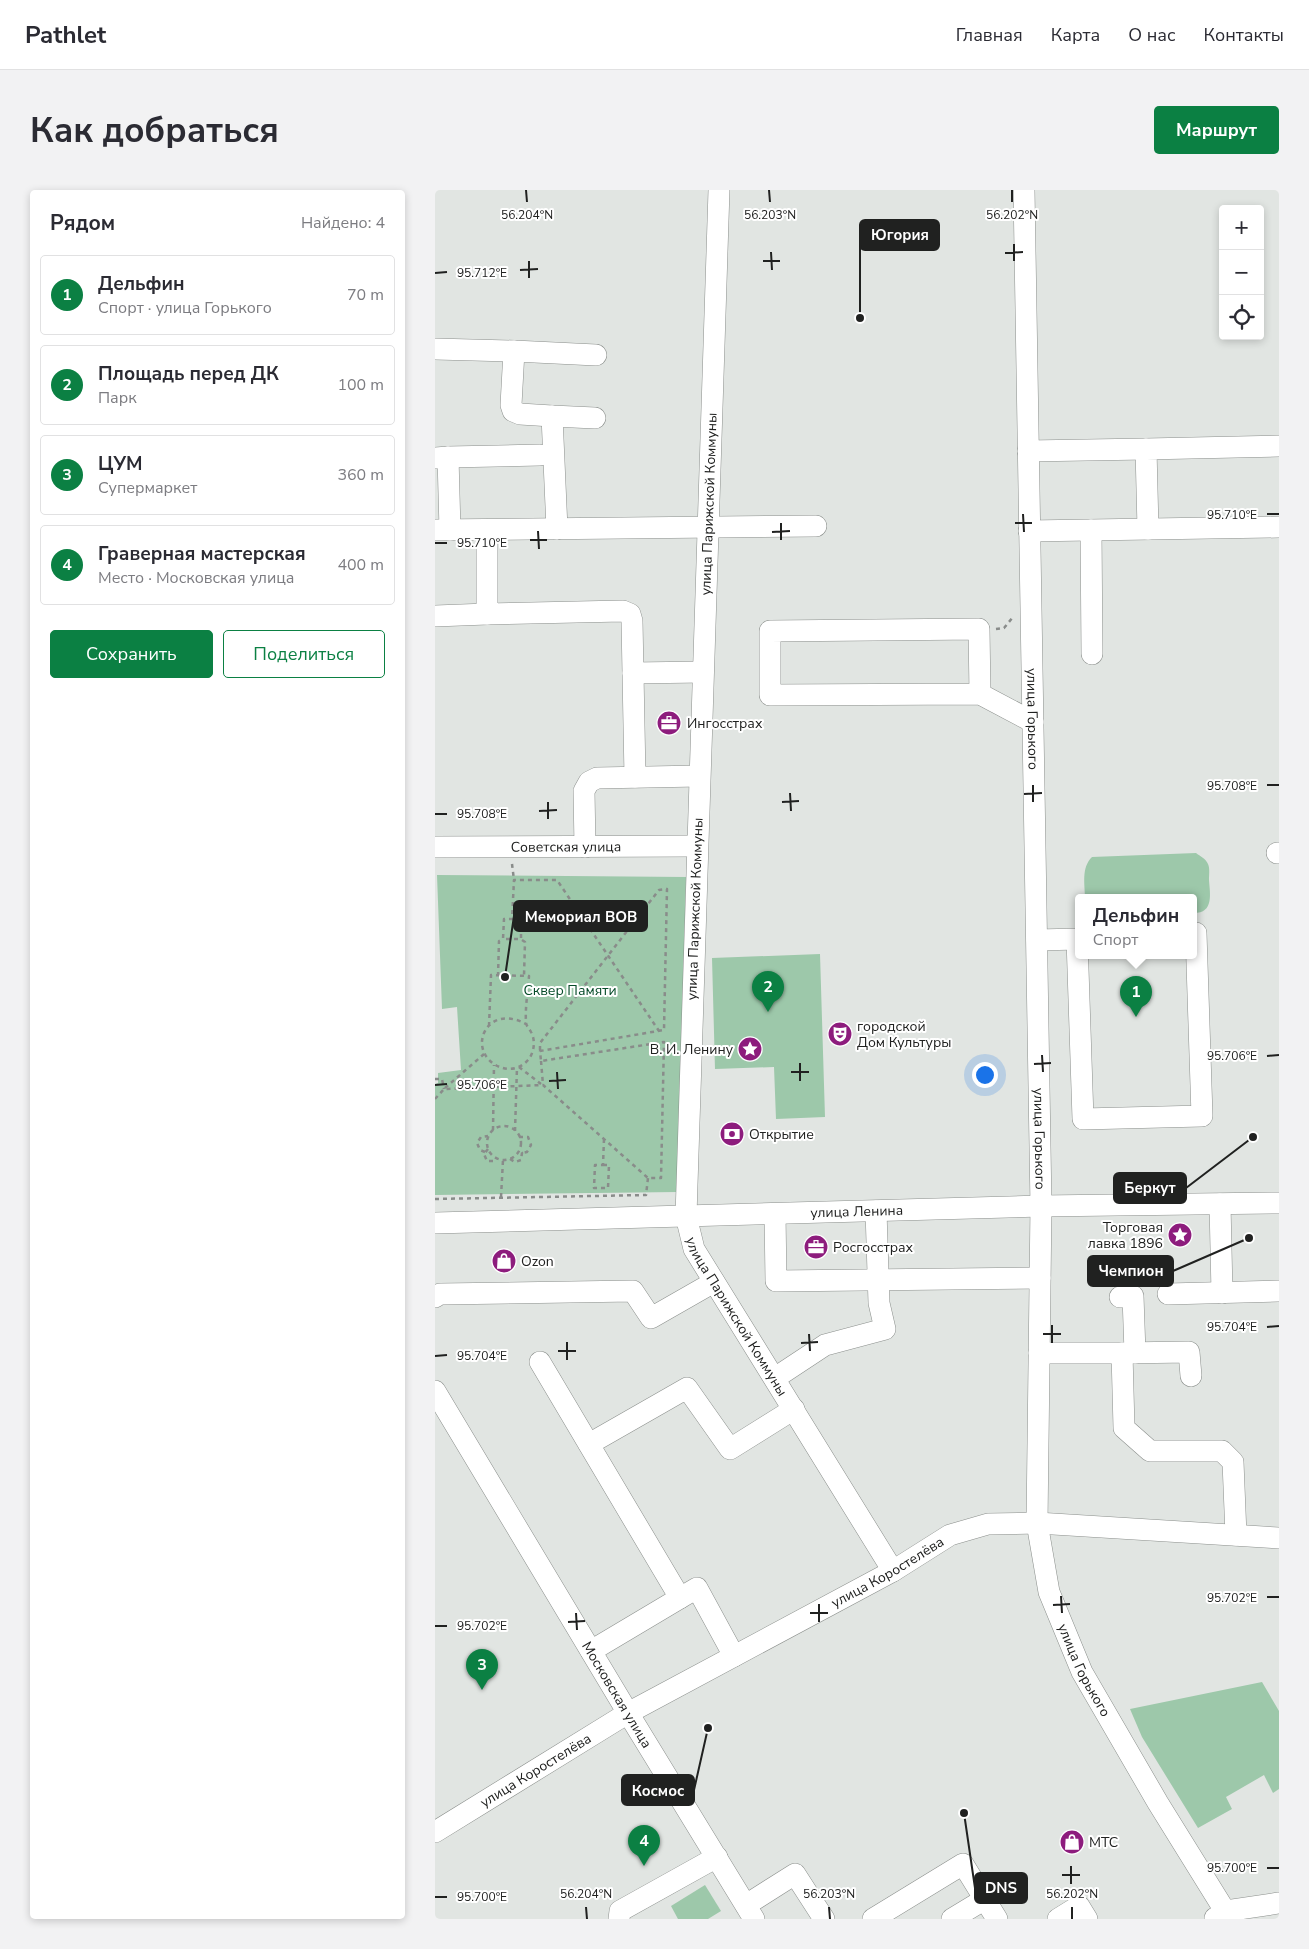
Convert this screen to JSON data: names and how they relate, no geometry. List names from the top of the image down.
{
  "streets": {
    "street": [
      "улица Парижской Коммуны",
      "улица Горького",
      "Советская улица",
      "улица Ленина",
      "улица Коростелёва",
      "Московская улица"
    ]
  },
  "crossings": [
    ["улица Парижской Коммуны", "Советская улица"],
    ["улица Парижской Коммуны", "улица Ленина"],
    ["улица Парижской Коммуны", "улица Коростелёва"],
    ["улица Горького", "улица Ленина"],
    ["улица Горького", "улица Коростелёва"],
    ["улица Коростелёва", "Московская улица"]
  ],
  "parks": ["Сквер Памяти"],
  "places": {
    "other": [
      "Югория",
      "Мемориал ВОВ",
      "Беркут",
      "Чемпион",
      "Космос",
      "DNS"
    ],
    "office": ["Ингосстрах", "Росгосстрах"],
    "theatre": ["городской Дом Культуры"],
    "place": ["В. И. Ленину", "Торговая лавка 1896"],
    "bank": ["Открытие"],
    "shop": ["Ozon", "МТС"]
  },
  "page": {
    "header": "Pathlet",
    "nav": [
      "Главная",
      "Карта",
      "О нас",
      "Контакты"
    ],
    "buttons": [
      "Маршрут",
      ["Сохранить", "Поделиться"]
    ],
    "title": "Как добраться",
    "heading": ["Рядом", "Найдено: 4"],
    "map_buttons": ["+", "−"],
    "list": [
      {
        "mark": "1",
        "name": "Дельфин",
        "note": "Спорт · улица Горького",
        "value": "70 m"
      },
      {
        "mark": "2",
        "name": "Площадь перед ДК",
        "note": "Парк",
        "value": "100 m"
      },
      {
        "mark": "3",
        "name": "ЦУМ",
        "note": "Супермаркет",
        "value": "360 m"
      },
      {
        "mark": "4",
        "name": "Граверная мастерская",
        "note": "Место · Московская улица",
        "value": "400 m"
      }
    ],
    "popup": ["Дельфин", "Спорт"],
    "pins": [
      "2",
      "1",
      "3",
      "4"
    ]
  },
  "coordinates": [
    "56.204°N",
    "56.203°N",
    "56.202°N",
    "95.712°E",
    "95.710°E",
    "95.708°E",
    "95.706°E",
    "95.704°E",
    "95.702°E",
    "95.700°E"
  ]
}
